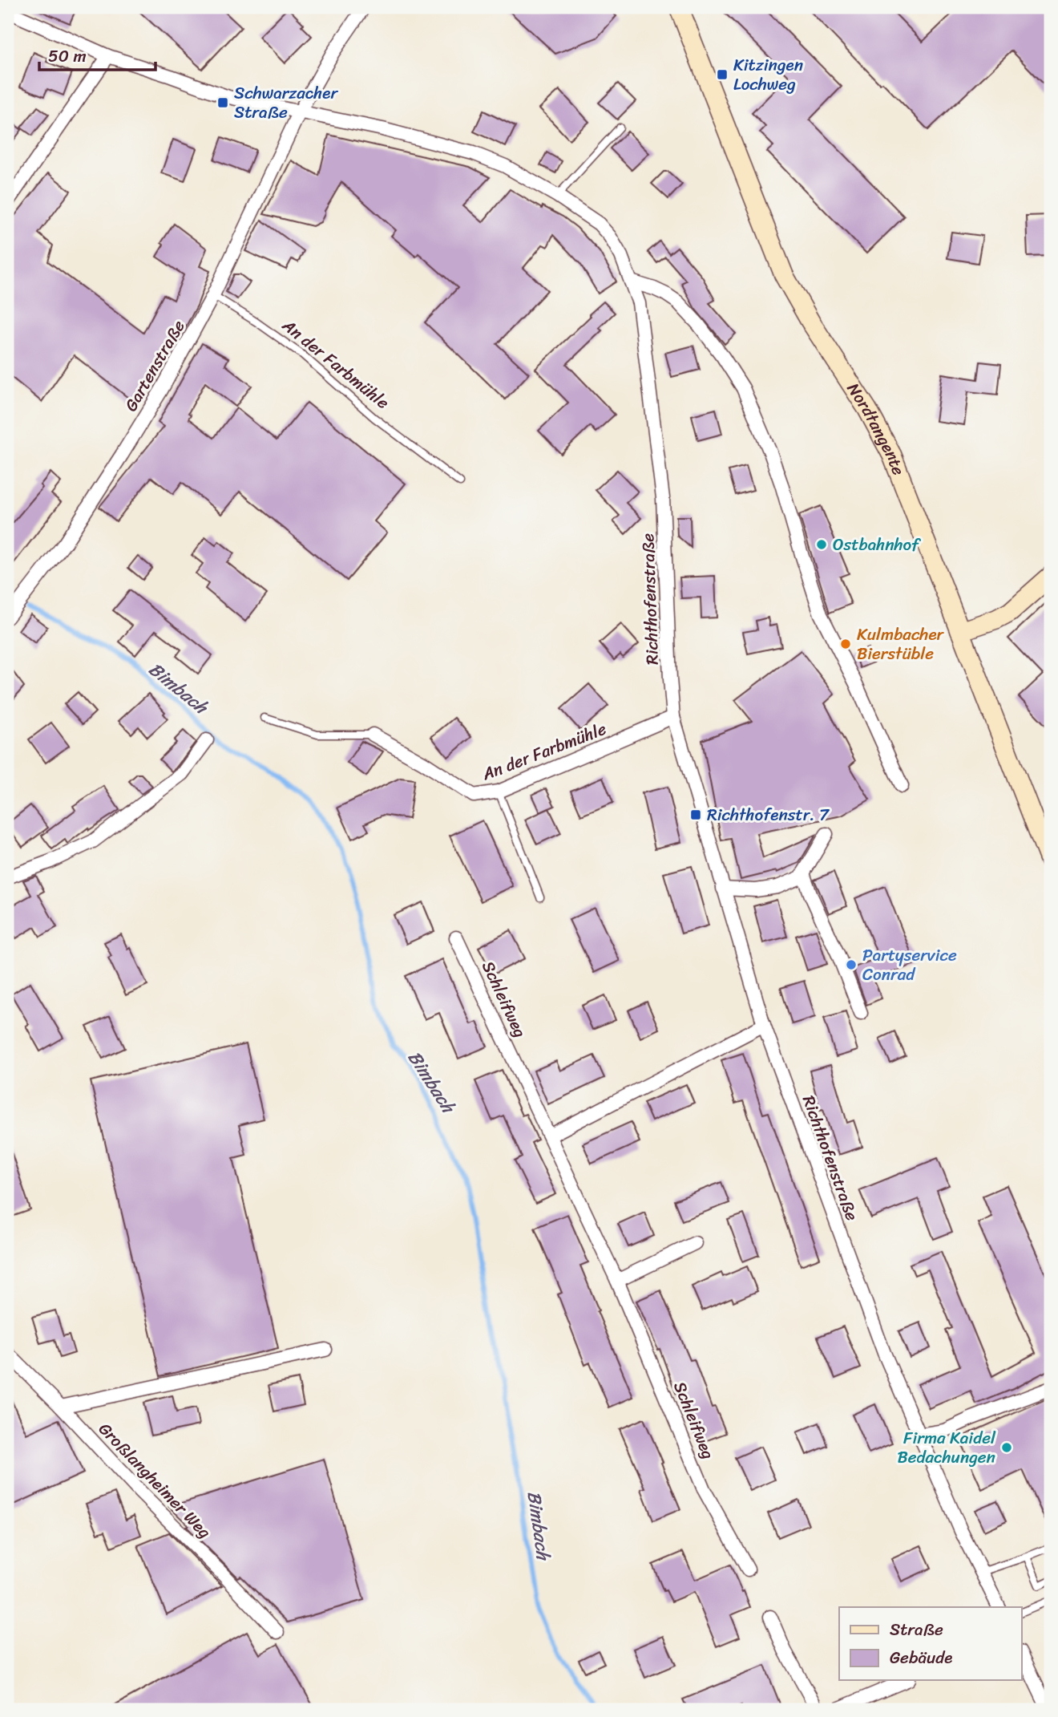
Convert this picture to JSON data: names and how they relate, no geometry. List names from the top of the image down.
{
  "streets": {
    "main road": ["Nordtangente"],
    "street": [
      "An der Farbmühle",
      "Gartenstraße",
      "Richthofenstraße",
      "Schleifweg",
      "Großlangheimer Weg"
    ]
  },
  "crossings": [
    ["An der Farbmühle", "Gartenstraße"],
    ["An der Farbmühle", "Richthofenstraße"]
  ],
  "water": ["Bimbach"],
  "places": {
    "transit": ["Kitzingen Lochweg", "Schwarzacher Straße", "Richthofenstr. 7"],
    "other": [
      "Ostbahnhof",
      "Kulmbacher Bierstüble",
      "Partyservice Conrad",
      "Firma Kaidel Bedachungen"
    ]
  },
  "legend": ["Straße", "Gebäude"],
  "scale_bar": "50 m"
}
